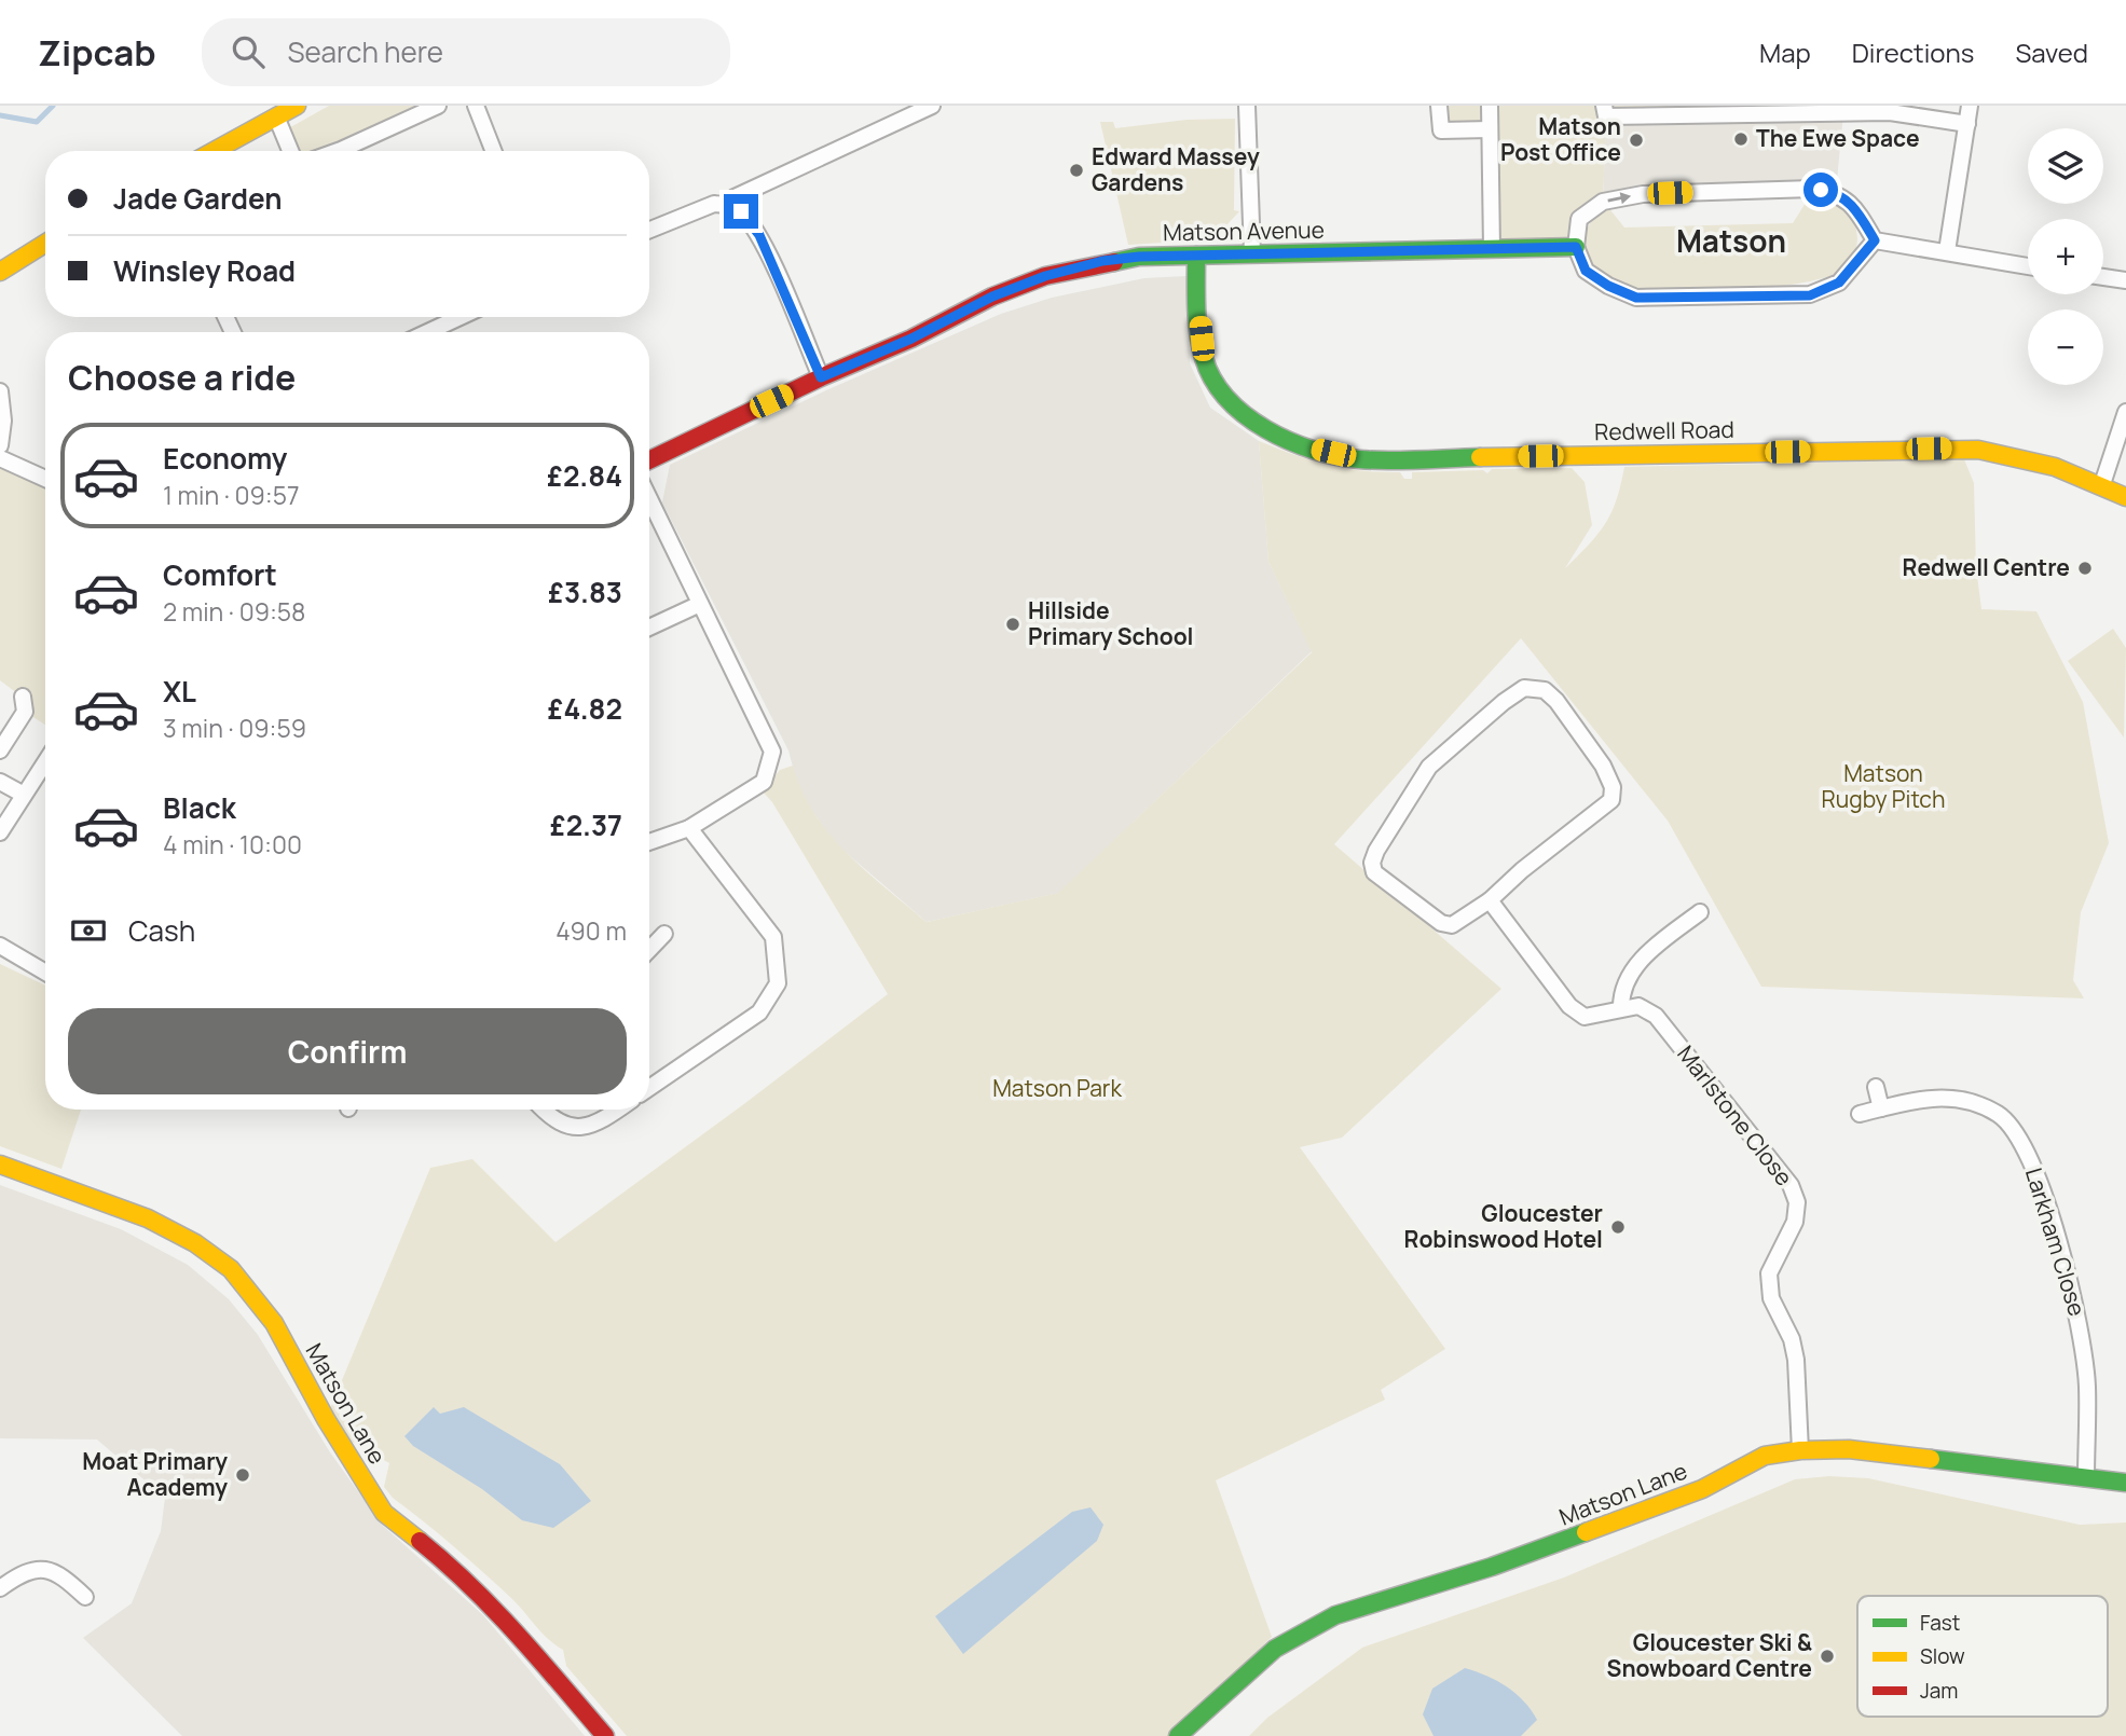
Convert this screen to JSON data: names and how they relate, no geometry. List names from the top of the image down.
{
  "streets": {
    "street": [
      "Matson Avenue",
      "Redwell Road",
      "Marlstone Close",
      "Larkham Close",
      "Matson Lane"
    ]
  },
  "crossings": [
    ["Matson Avenue", "Redwell Road"],
    ["Marlstone Close", "Matson Lane"],
    ["Larkham Close", "Matson Lane"]
  ],
  "districts": ["Matson"],
  "parks": ["Matson Rugby Pitch", "Matson Park"],
  "places": [
    "The Ewe Space",
    "Matson Post Office",
    "Edward Massey Gardens",
    "Redwell Centre",
    "Hillside Primary School",
    "Gloucester Robinswood Hotel",
    "Moat Primary Academy",
    "Gloucester Ski & Snowboard Centre"
  ],
  "legend": ["Fast", "Slow", "Jam"],
  "page": {
    "header": "Zipcab",
    "search": "Search here",
    "nav": ["Map", "Directions", "Saved"],
    "map_buttons": ["+", "−"],
    "banner": ["Jade Garden", "Winsley Road"],
    "heading": "Choose a ride",
    "list": [
      {
        "name": "Economy",
        "note": "1 min · 09:57",
        "value": "£2.84"
      },
      {
        "name": "Comfort",
        "note": "2 min · 09:58",
        "value": "£3.83"
      },
      {
        "name": "XL",
        "note": "3 min · 09:59",
        "value": "£4.82"
      },
      {
        "name": "Black",
        "note": "4 min · 10:00",
        "value": "£2.37"
      }
    ],
    "pay": ["Cash", "490 m"],
    "buttons": "Confirm"
  }
}
